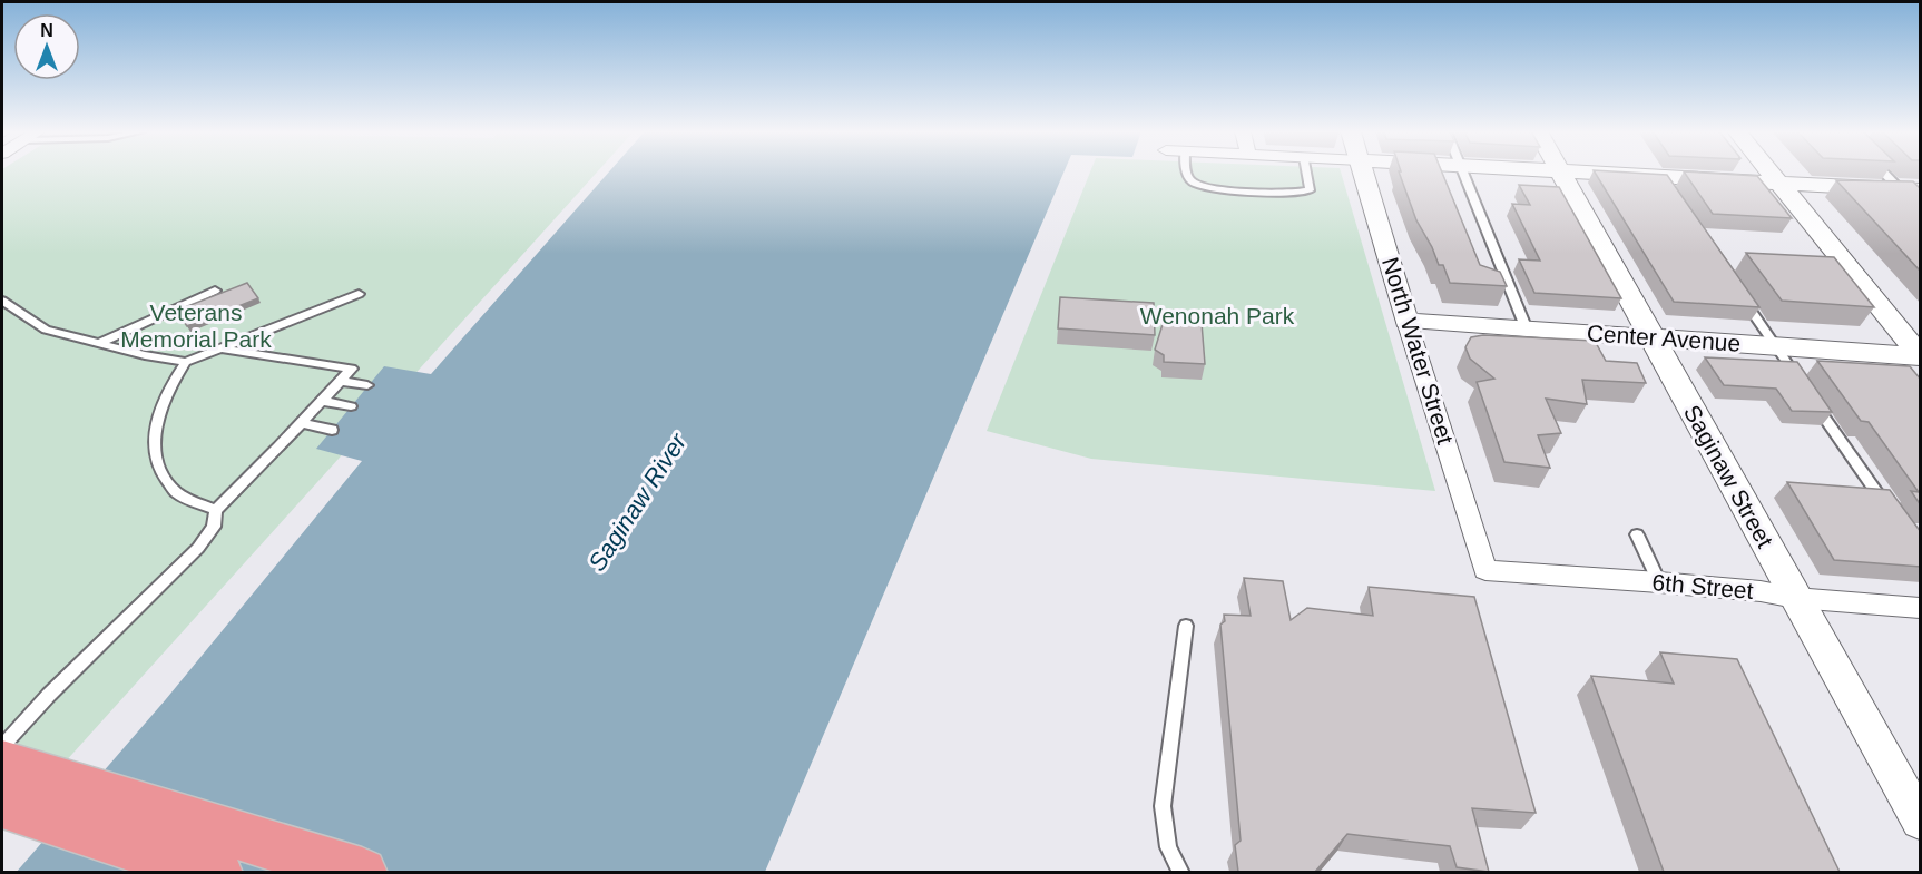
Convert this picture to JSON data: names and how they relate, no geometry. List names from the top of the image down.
{
  "streets": {
    "street": [
      "Center Avenue",
      "North Water Street",
      "Saginaw Street",
      "6th Street"
    ]
  },
  "crossings": [
    ["Center Avenue", "North Water Street"],
    ["Center Avenue", "Saginaw Street"],
    ["North Water Street", "6th Street"],
    ["Saginaw Street", "6th Street"]
  ],
  "water": ["Saginaw River"],
  "parks": ["Veterans Memorial Park", "Wenonah Park"],
  "north": "top"
}
